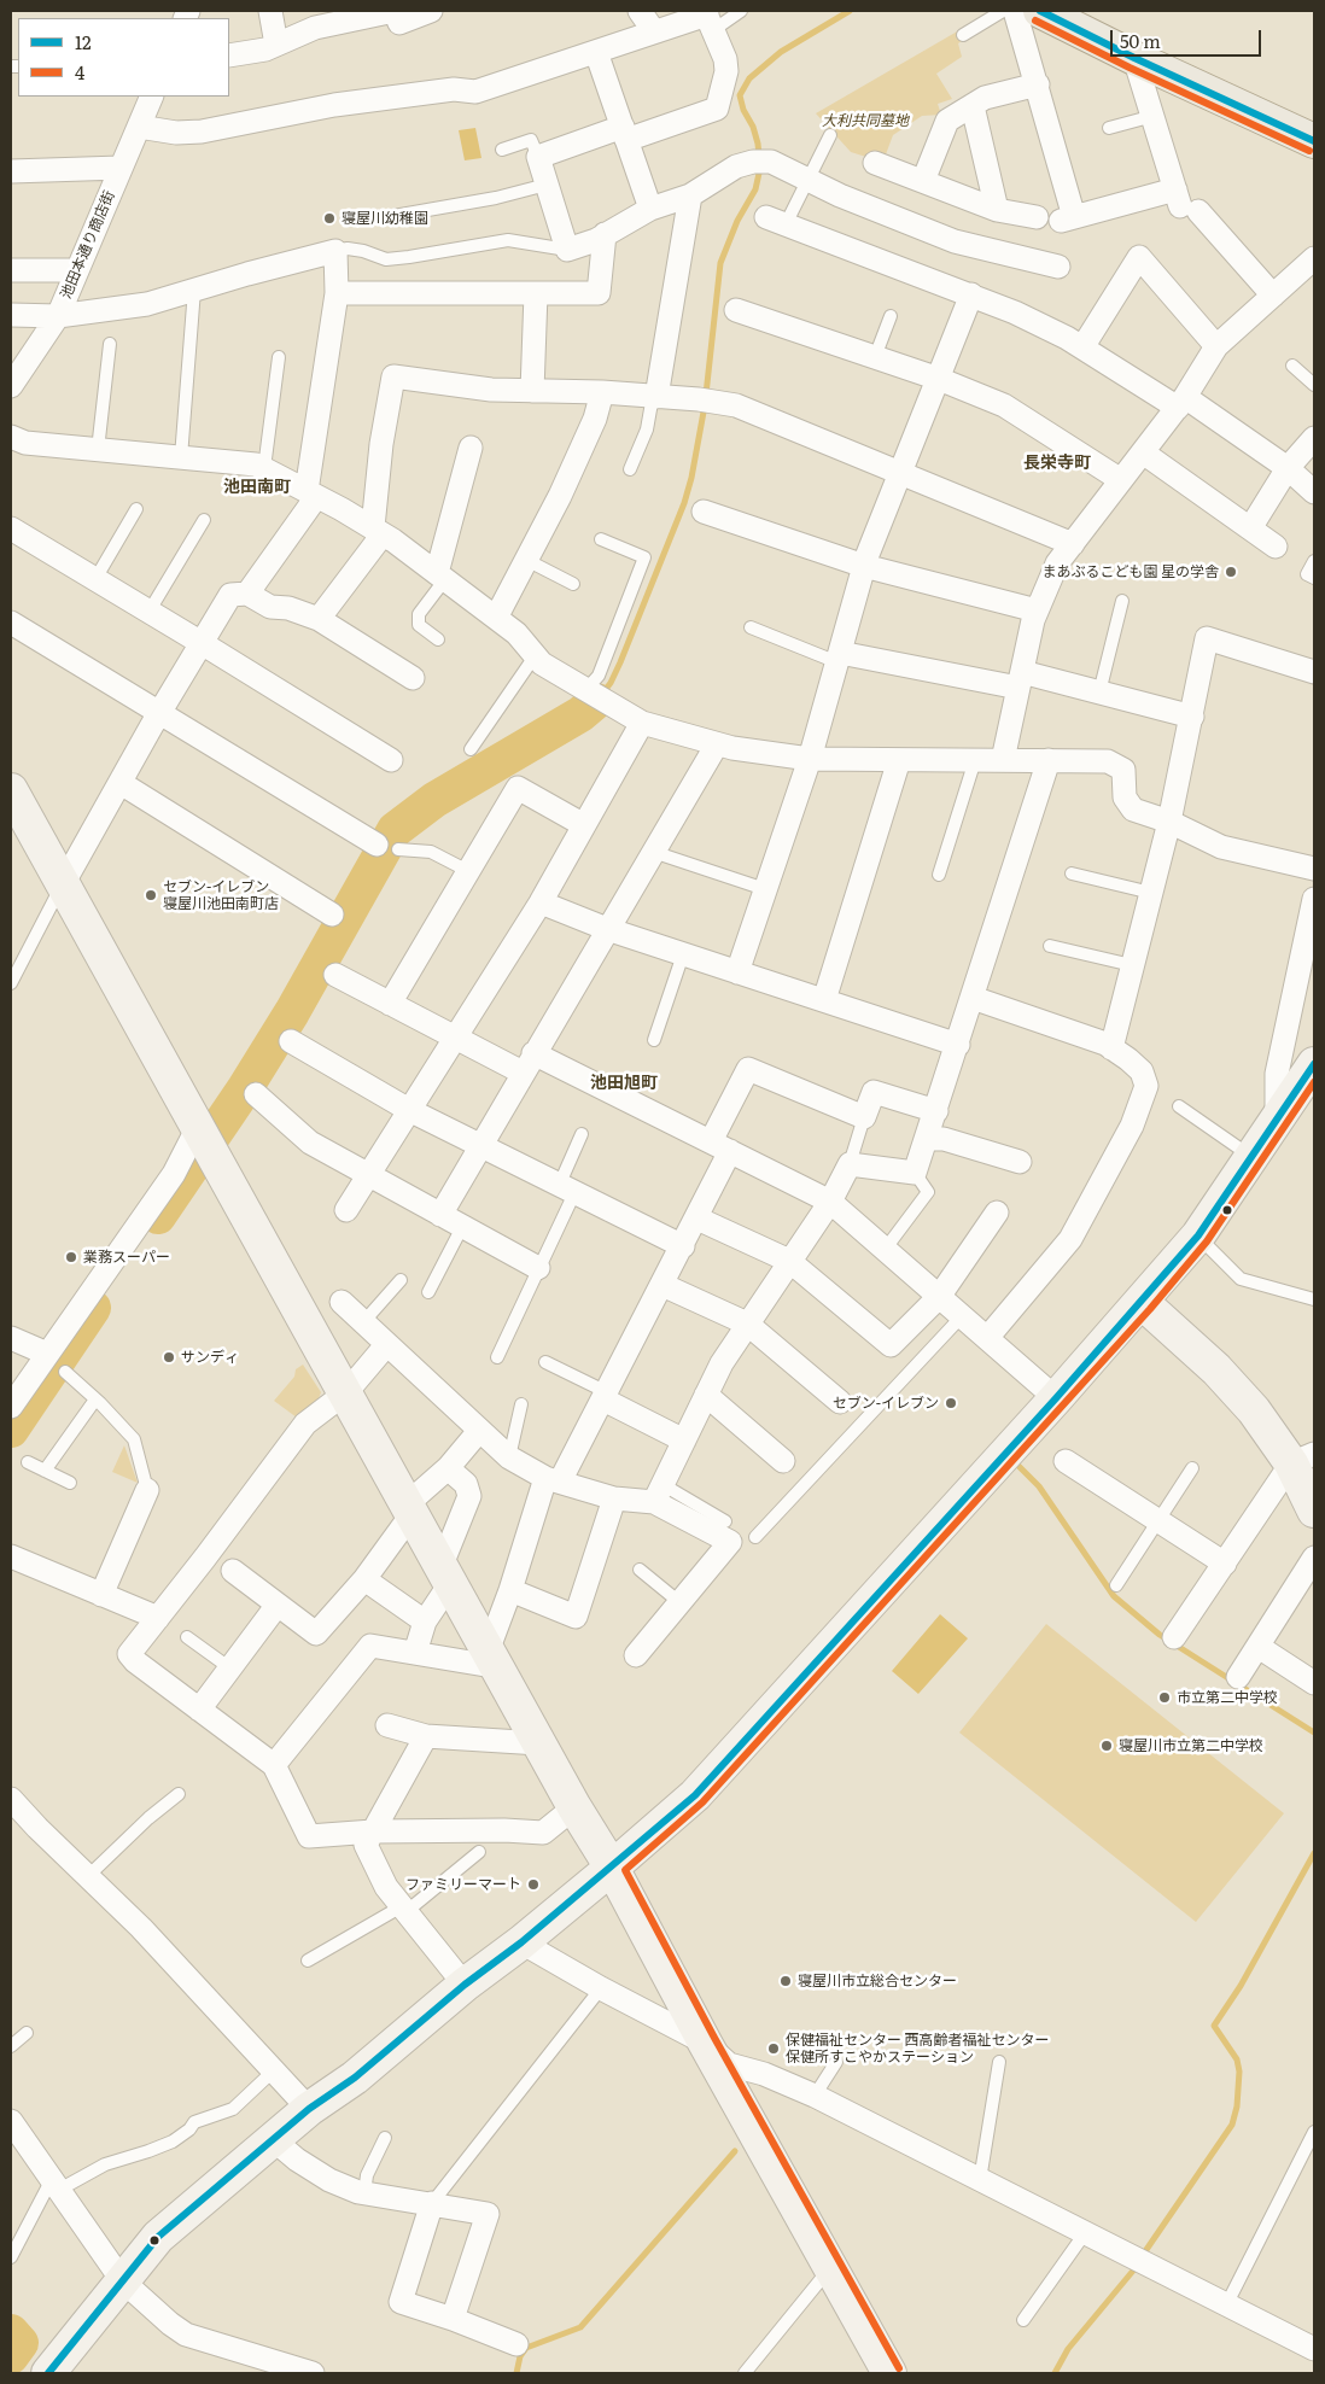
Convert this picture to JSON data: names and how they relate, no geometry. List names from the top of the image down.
{
  "streets": {
    "street": ["池田本通り商店街"]
  },
  "districts": ["長栄寺町", "池田南町", "池田旭町"],
  "parks": ["大利共同墓地"],
  "places": [
    "寝屋川幼稚園",
    "まあぶるこども園 星の学舎",
    "セブン-イレブン 寝屋川池田南町店",
    "業務スーパー",
    "サンディ",
    "セブン-イレブン",
    "市立第二中学校",
    "寝屋川市立第二中学校",
    "ファミリーマート",
    "寝屋川市立総合センター",
    "保健福祉センター 西高齢者福祉センター 保健所すこやかステーション"
  ],
  "lines": ["transit line 12", "transit line 4"],
  "legend": ["12", "4"],
  "scale_bar": "50 m"
}
